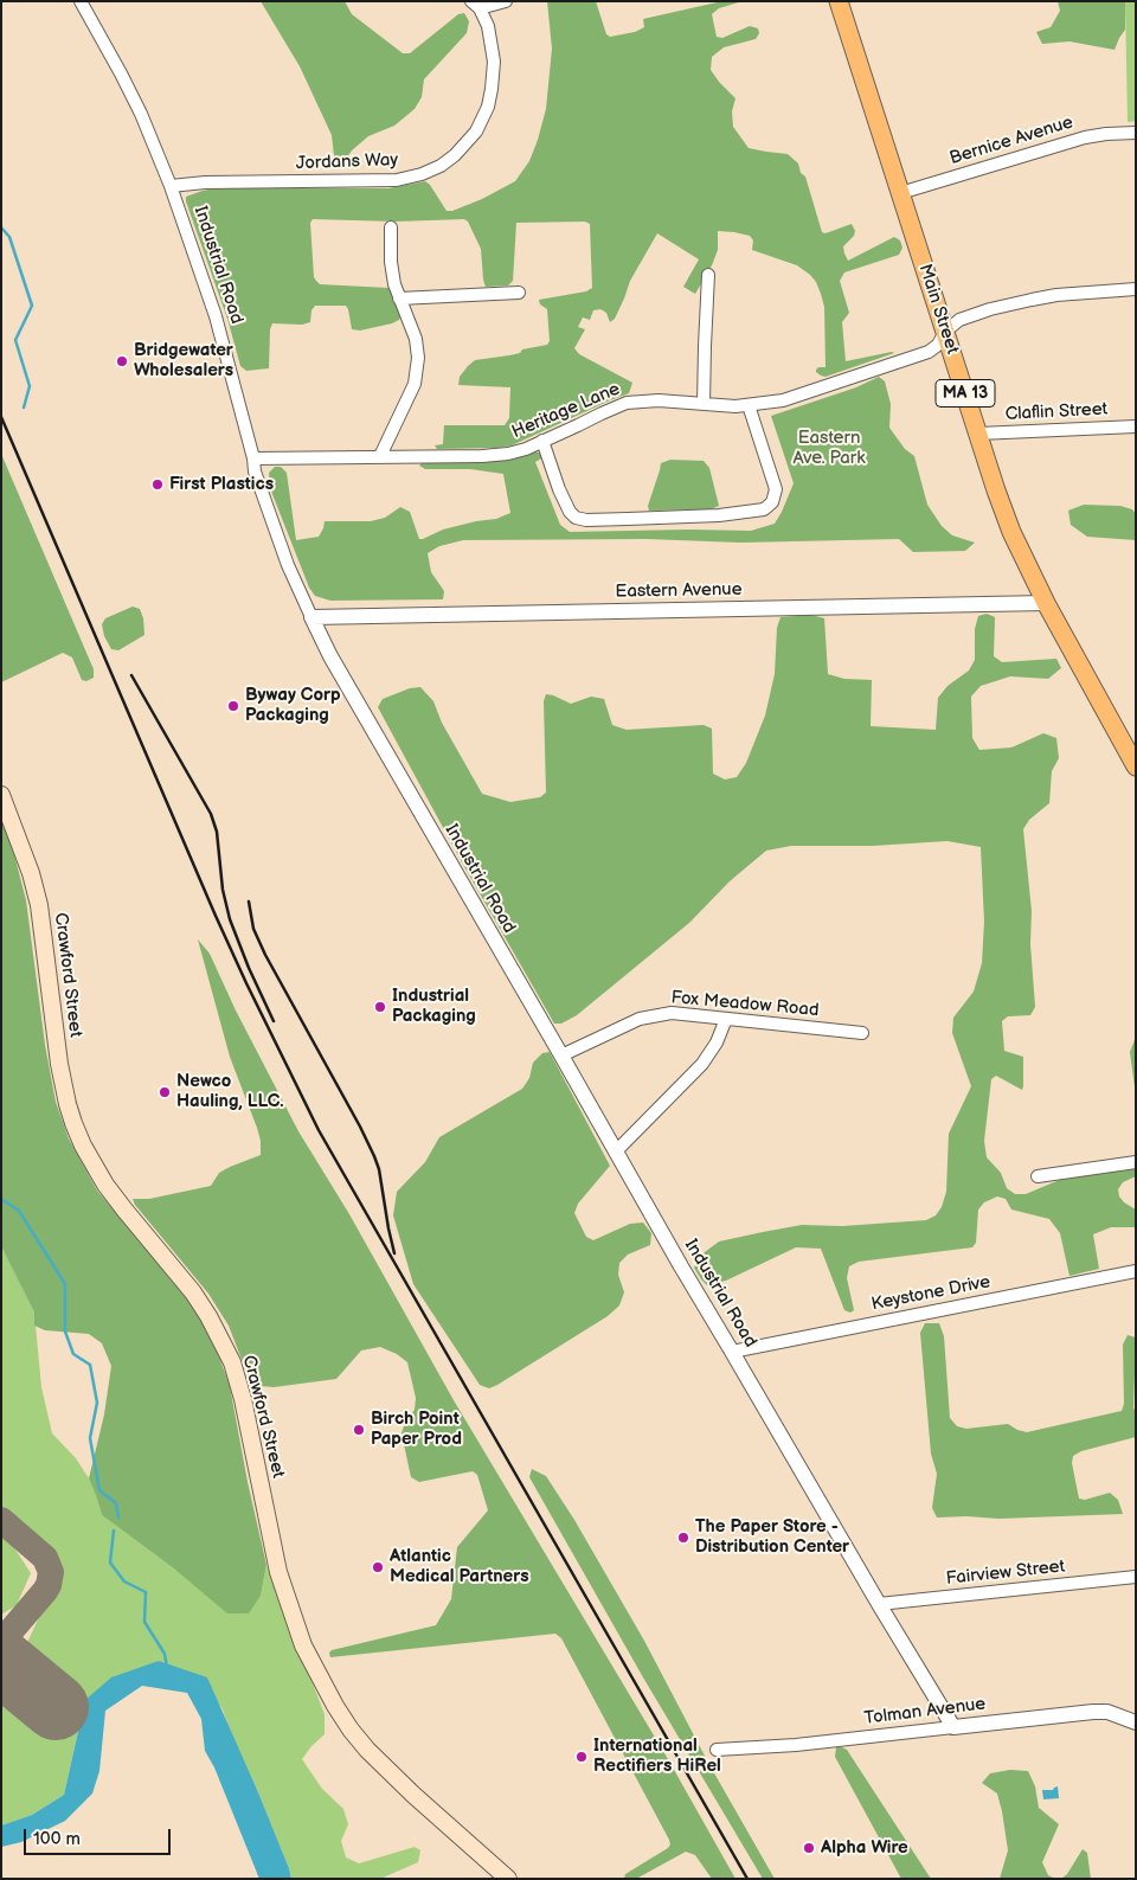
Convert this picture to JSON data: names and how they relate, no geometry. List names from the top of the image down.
{
  "streets": {
    "main road": ["Main Street", "MA 13", "Crawford Street"],
    "street": [
      "Bernice Avenue",
      "Jordans Way",
      "Industrial Road",
      "Heritage Lane",
      "Claflin Street",
      "Eastern Avenue",
      "Fox Meadow Road",
      "Keystone Drive",
      "Fairview Street",
      "Tolman Avenue"
    ]
  },
  "crossings": [
    ["Bernice Avenue", "Main Street"],
    ["Jordans Way", "Industrial Road"],
    ["Industrial Road", "Heritage Lane"],
    ["Industrial Road", "Eastern Avenue"],
    ["Industrial Road", "Fox Meadow Road"],
    ["Industrial Road", "Keystone Drive"],
    ["Industrial Road", "Fairview Street"],
    ["Industrial Road", "Tolman Avenue"],
    ["Main Street", "Heritage Lane"],
    ["Main Street", "Claflin Street"],
    ["Main Street", "Eastern Avenue"]
  ],
  "parks": ["Eastern Ave. Park"],
  "places": [
    "Bridgewater Wholesalers",
    "First Plastics",
    "Byway Corp Packaging",
    "Industrial Packaging",
    "Newco Hauling, LLC.",
    "Birch Point Paper Prod",
    "The Paper Store - Distribution Center",
    "Atlantic Medical Partners",
    "International Rectifiers HiRel",
    "Alpha Wire"
  ],
  "scale_bar": "100 m"
}
